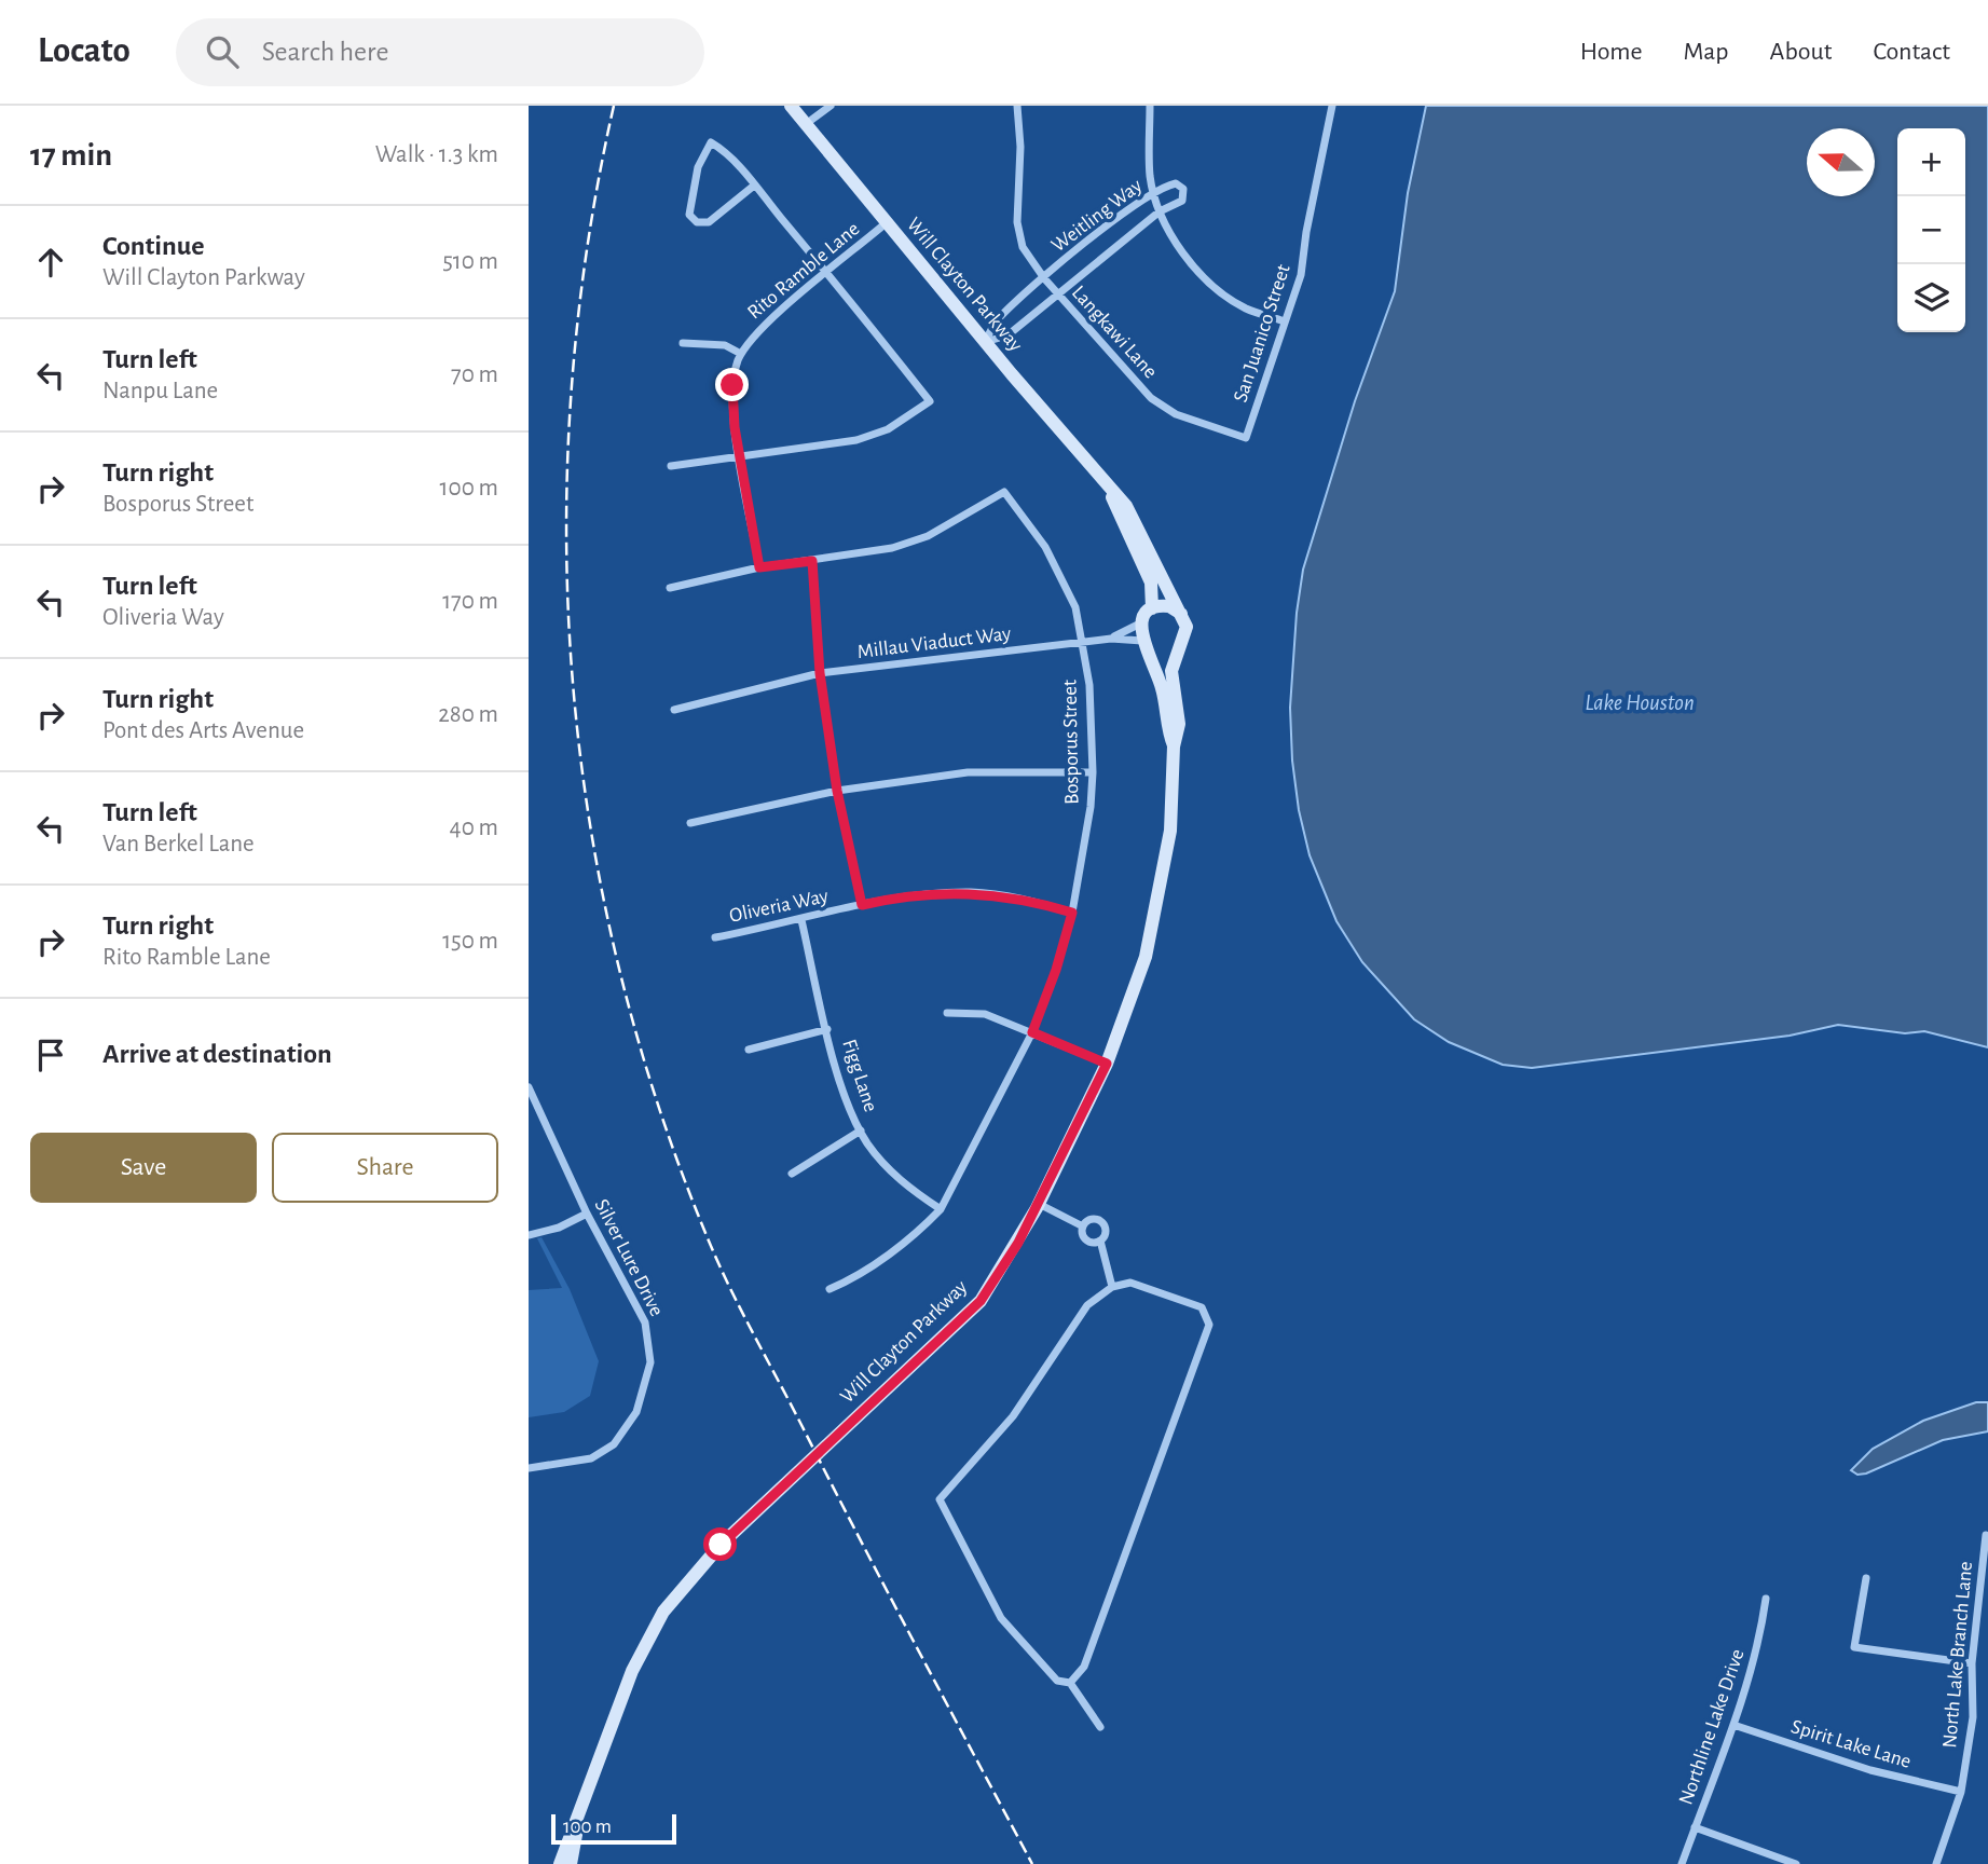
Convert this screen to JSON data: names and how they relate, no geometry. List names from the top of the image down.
{
  "streets": {
    "street": [
      "Weitling Way",
      "Rito Ramble Lane",
      "Will Clayton Parkway",
      "Langkawi Lane",
      "San Juanico Street",
      "Millau Viaduct Way",
      "Bosporus Street",
      "Oliveria Way",
      "Figg Lane",
      "Silver Lure Drive",
      "North Lake Branch Lane",
      "Northline Lake Drive",
      "Spirit Lake Lane"
    ]
  },
  "crossings": [
    ["Weitling Way", "Will Clayton Parkway"],
    ["Weitling Way", "Langkawi Lane"],
    ["Rito Ramble Lane", "Will Clayton Parkway"],
    ["Will Clayton Parkway", "Millau Viaduct Way"],
    ["Langkawi Lane", "San Juanico Street"],
    ["Millau Viaduct Way", "Bosporus Street"],
    ["Bosporus Street", "Oliveria Way"],
    ["Bosporus Street", "Figg Lane"],
    ["Oliveria Way", "Figg Lane"],
    ["North Lake Branch Lane", "Spirit Lake Lane"],
    ["Northline Lake Drive", "Spirit Lake Lane"]
  ],
  "water": ["Lake Houston"],
  "scale_bar": "100 m",
  "north": "left",
  "page": {
    "header": "Locato",
    "search": "Search here",
    "nav": [
      "Home",
      "Map",
      "About",
      "Contact"
    ],
    "heading": ["17 min", "Walk · 1.3 km"],
    "map_buttons": ["+", "−"],
    "list": [
      ["Continue", "Will Clayton Parkway", "510 m"],
      ["Turn left", "Nanpu Lane", "70 m"],
      ["Turn right", "Bosporus Street", "100 m"],
      ["Turn left", "Oliveria Way", "170 m"],
      ["Turn right", "Pont des Arts Avenue", "280 m"],
      ["Turn left", "Van Berkel Lane", "40 m"],
      ["Turn right", "Rito Ramble Lane", "150 m"],
      "Arrive at destination"
    ],
    "buttons": ["Save", "Share"],
    "scale": "100 m"
  }
}
